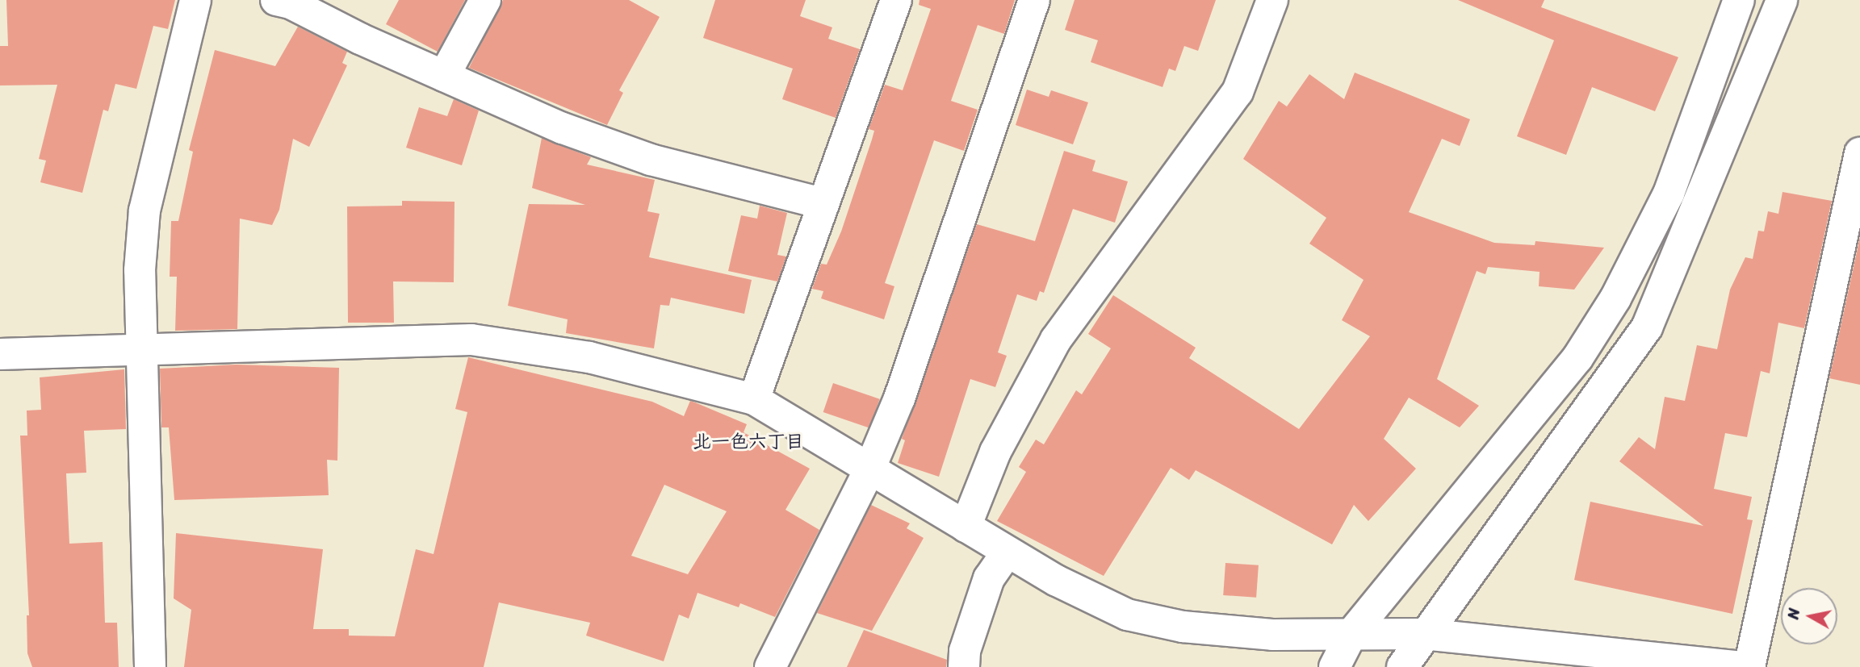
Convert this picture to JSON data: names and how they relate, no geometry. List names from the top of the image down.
{
  "districts": ["北一色六丁目"],
  "north": "left"
}
